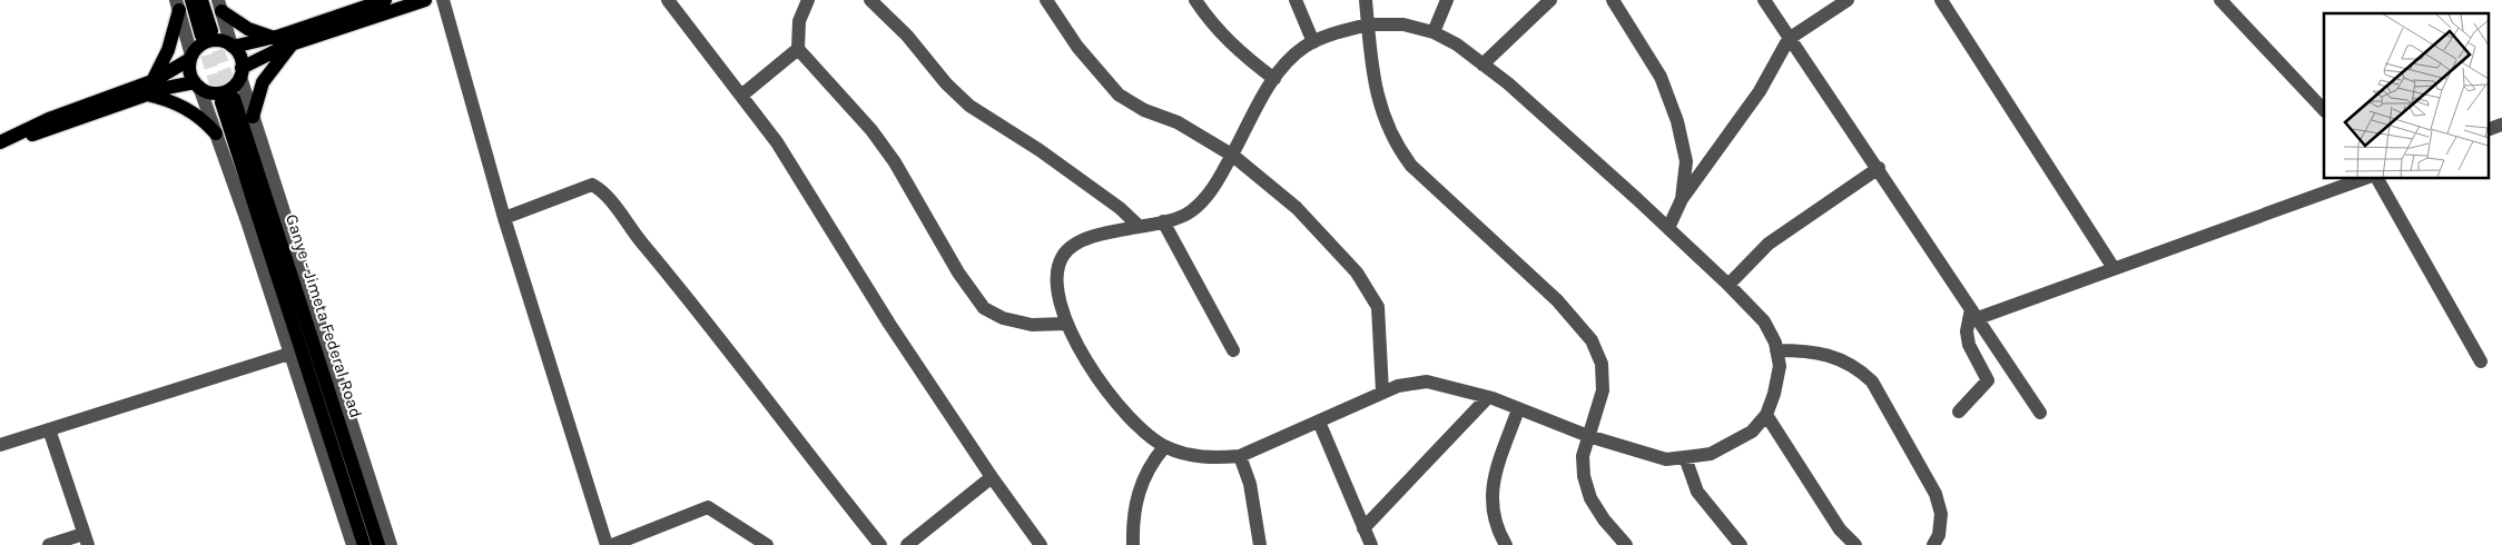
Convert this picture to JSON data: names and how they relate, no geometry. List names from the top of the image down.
{
  "streets": {
    "main road": ["Ganye - Jimeta Federal Road"]
  }
}
